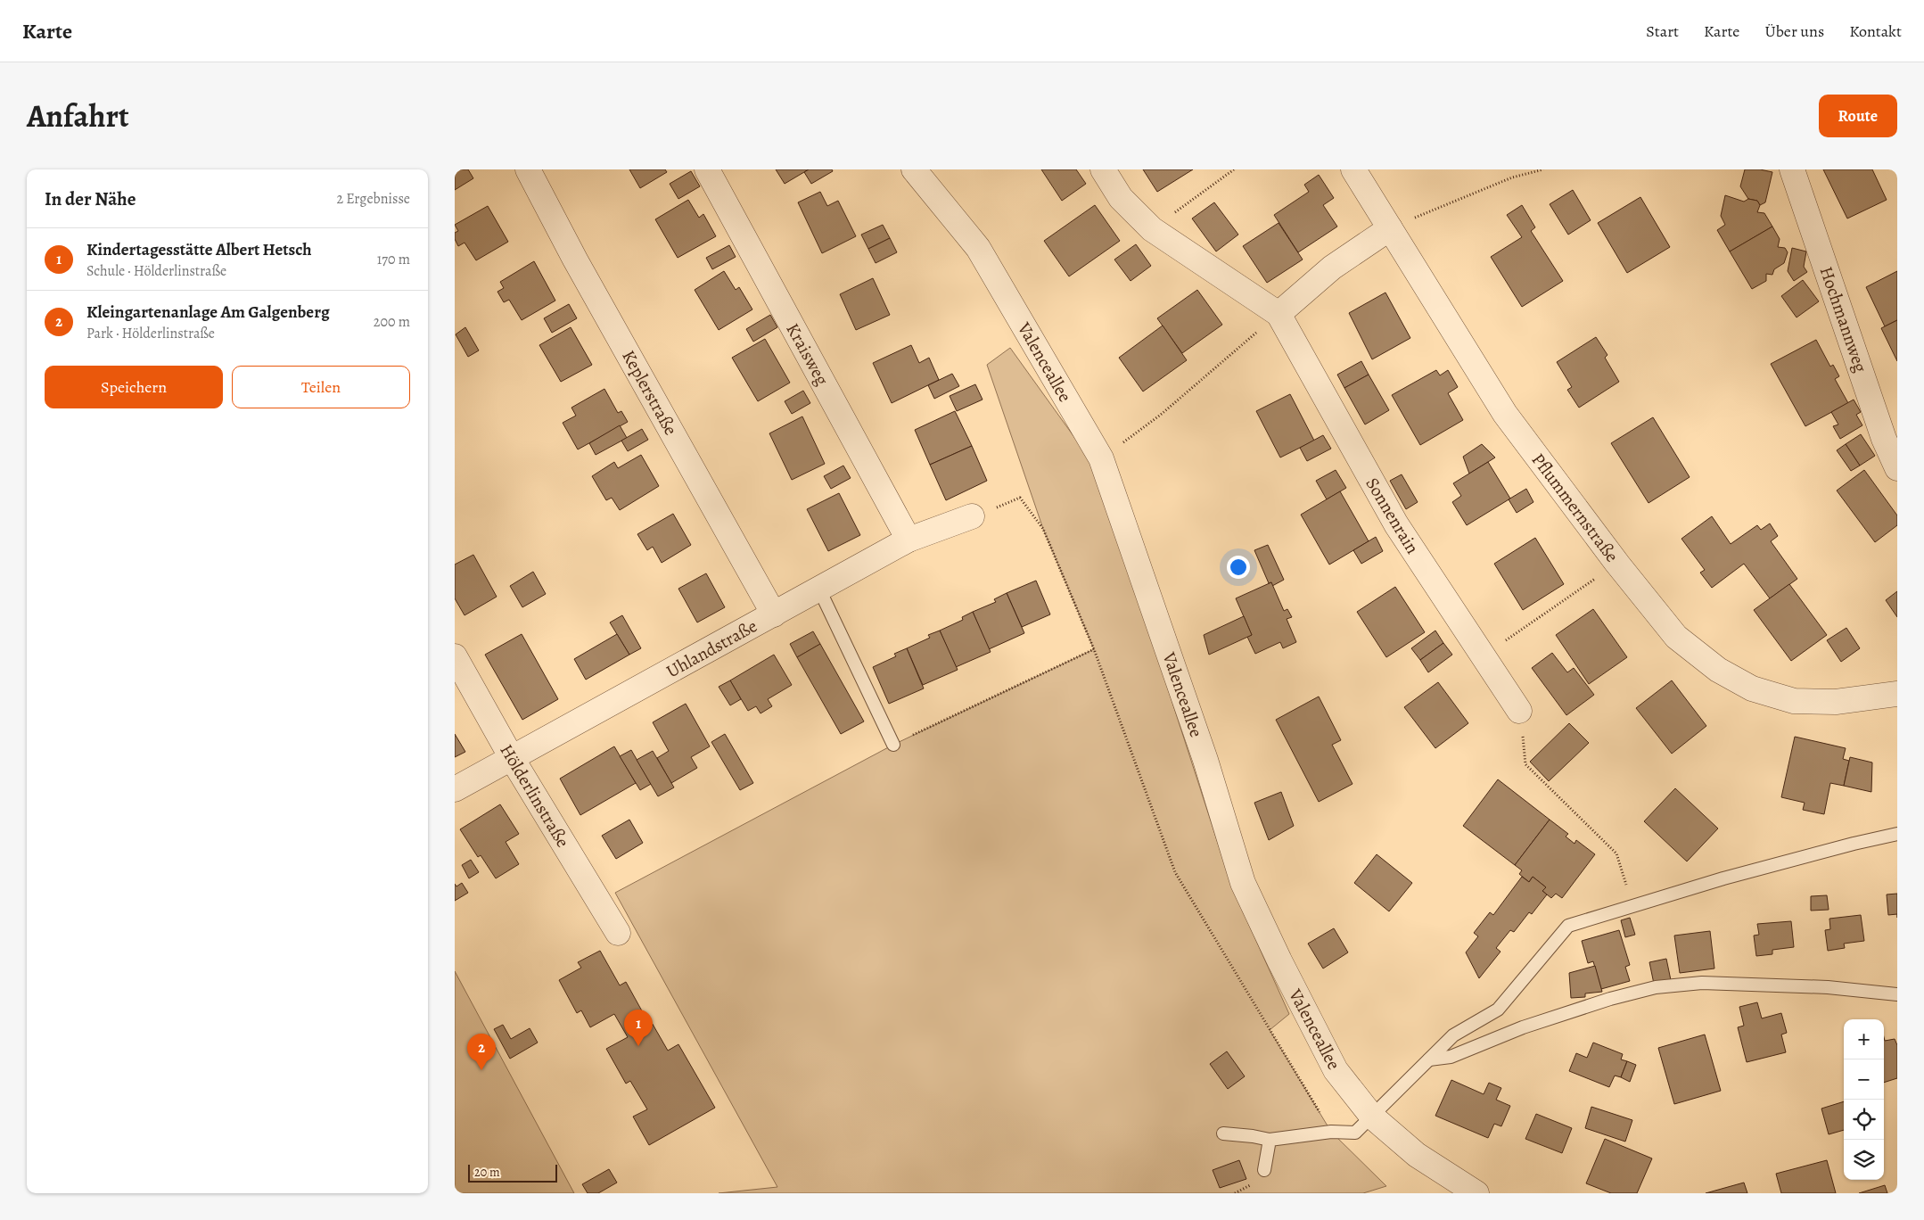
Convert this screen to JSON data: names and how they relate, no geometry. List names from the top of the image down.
{
  "streets": {
    "street": [
      "Hochmannweg",
      "Kraisweg",
      "Valenceallee",
      "Keplerstraße",
      "Pflummernstraße",
      "Sonnenrain",
      "Uhlandstraße",
      "Hölderlinstraße"
    ]
  },
  "crossings": [
    ["Kraisweg", "Uhlandstraße"],
    ["Keplerstraße", "Uhlandstraße"],
    ["Uhlandstraße", "Hölderlinstraße"]
  ],
  "scale_bar": "20 m",
  "page": {
    "header": "Karte",
    "nav": [
      "Start",
      "Karte",
      "Über uns",
      "Kontakt"
    ],
    "title": "Anfahrt",
    "buttons": [
      "Route",
      ["Speichern", "Teilen"]
    ],
    "heading": ["In der Nähe", "2 Ergebnisse"],
    "list": [
      {
        "mark": "1",
        "name": "Kindertagesstätte Albert Hetsch",
        "note": "Schule · Hölderlinstraße",
        "value": "170 m"
      },
      {
        "mark": "2",
        "name": "Kleingartenanlage Am Galgenberg",
        "note": "Park · Hölderlinstraße",
        "value": "200 m"
      }
    ],
    "pins": ["1", "2"],
    "map_buttons": ["+", "−"],
    "scale": "20 m"
  }
}
